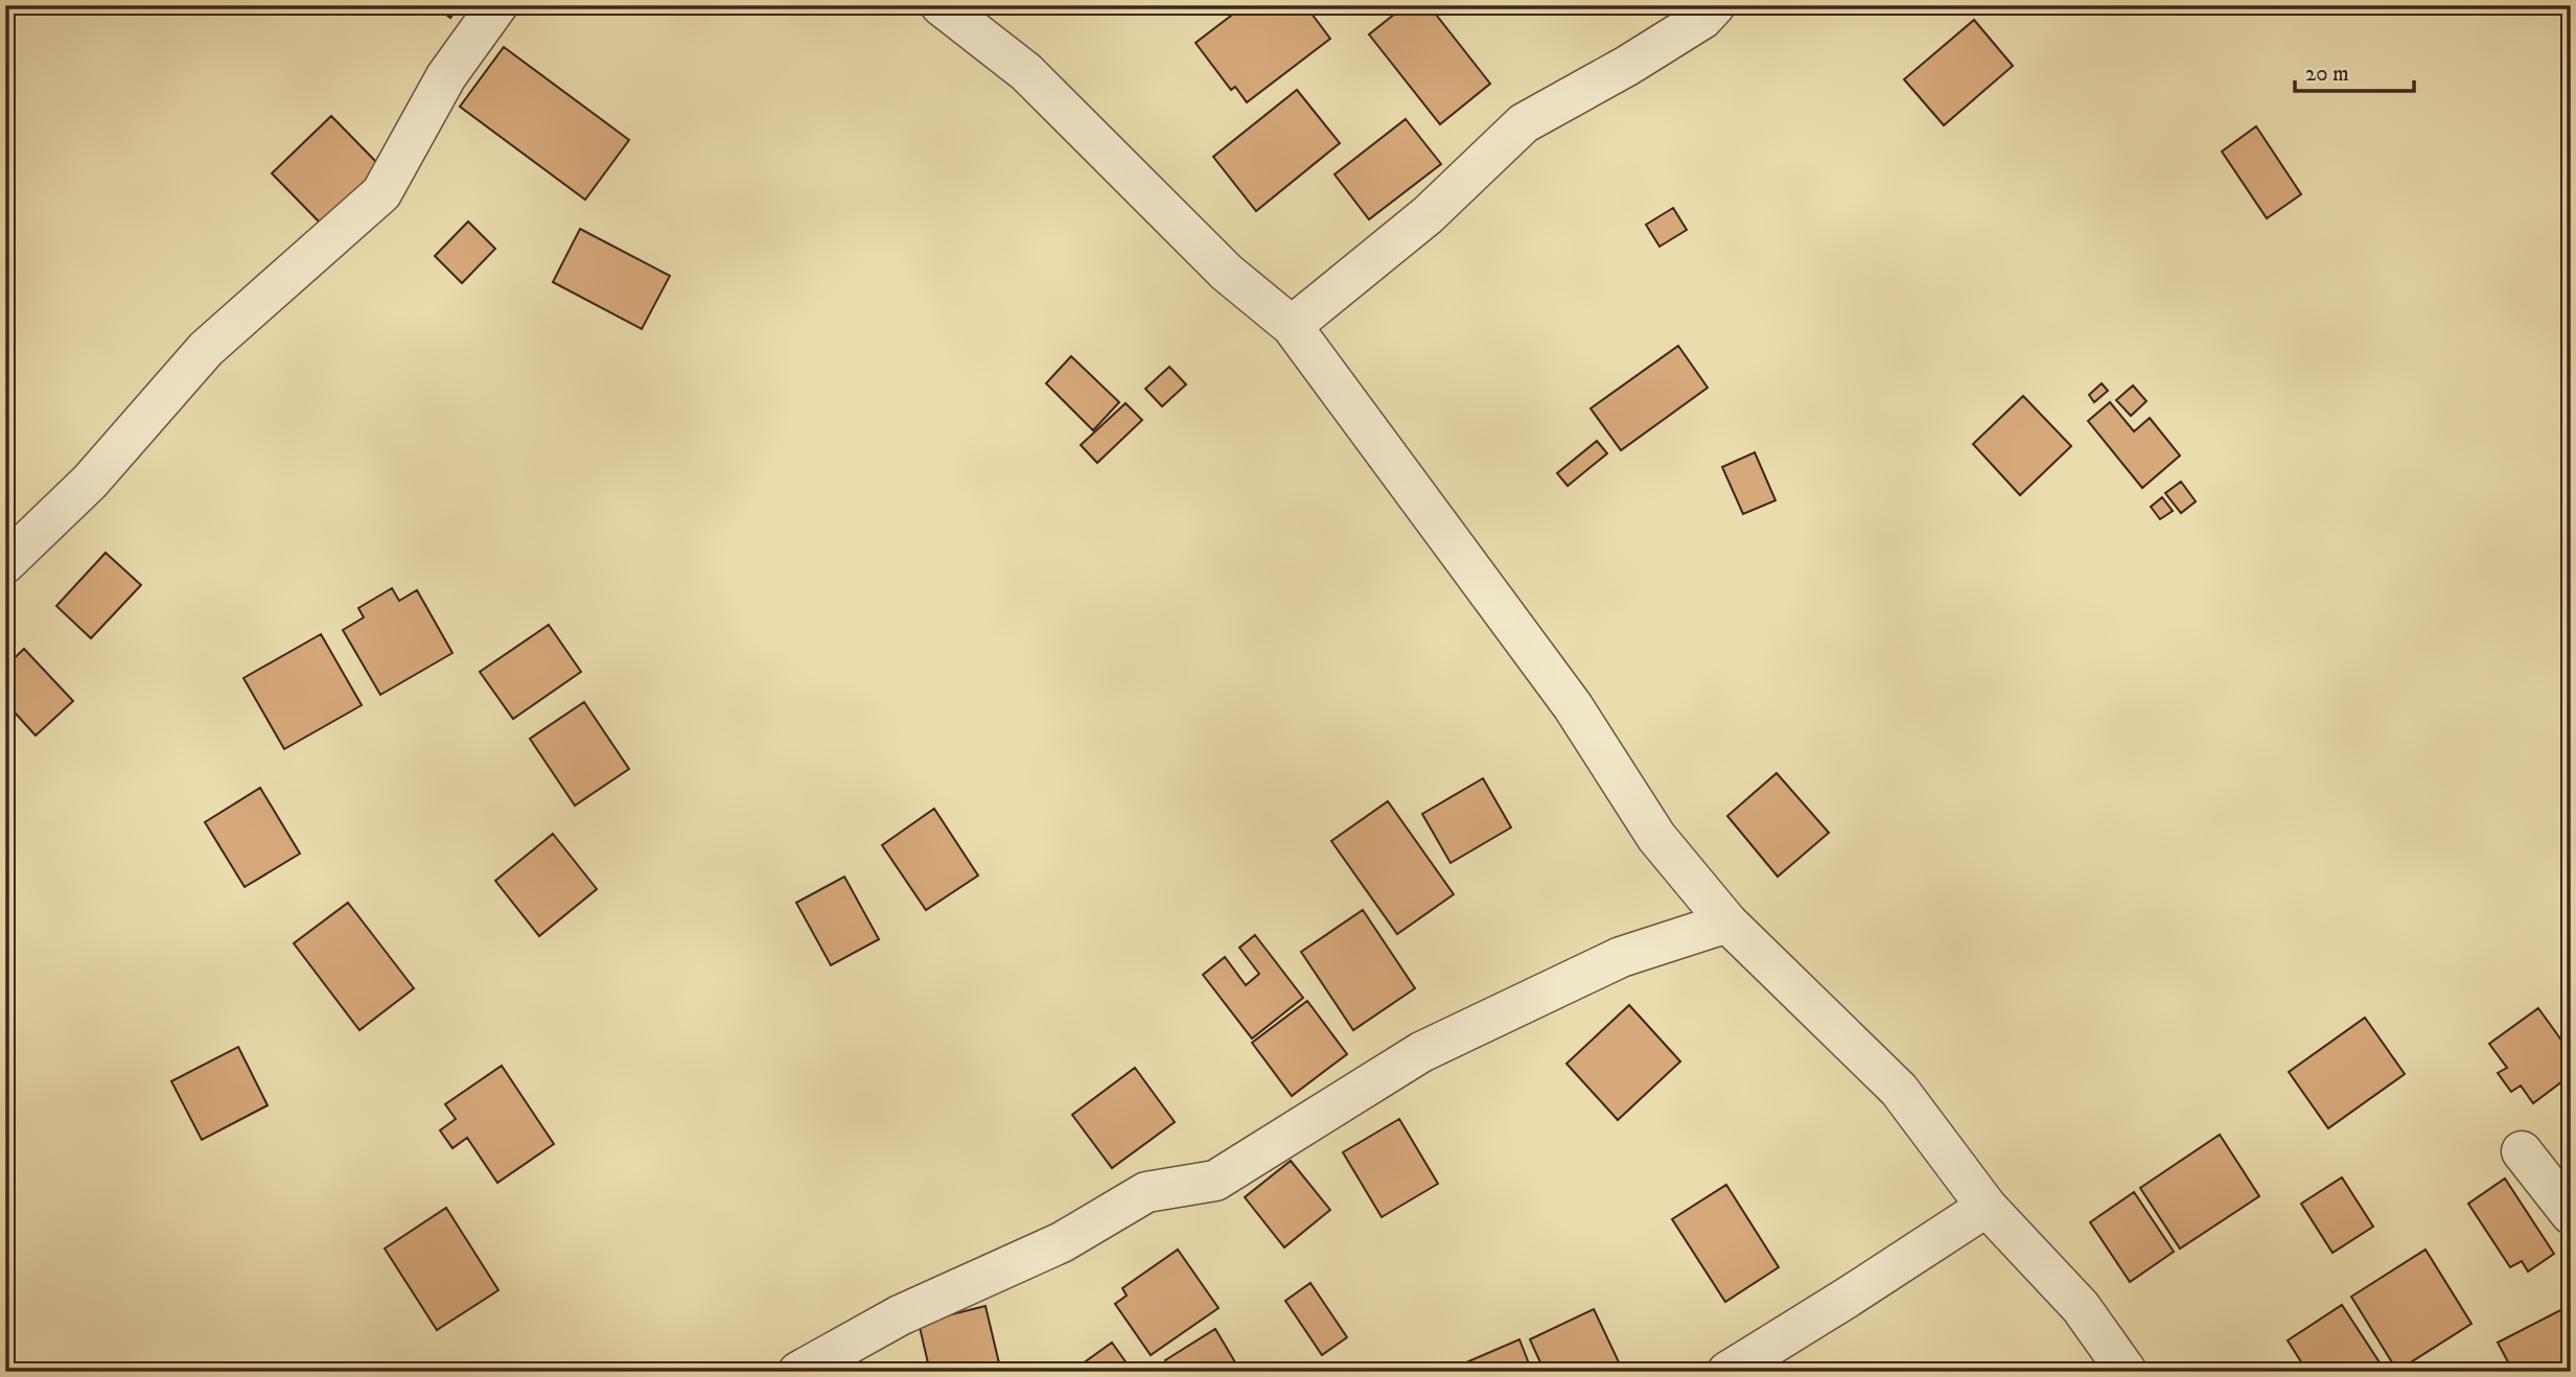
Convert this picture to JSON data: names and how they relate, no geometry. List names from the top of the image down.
{
  "scale_bar": "20 m"
}
